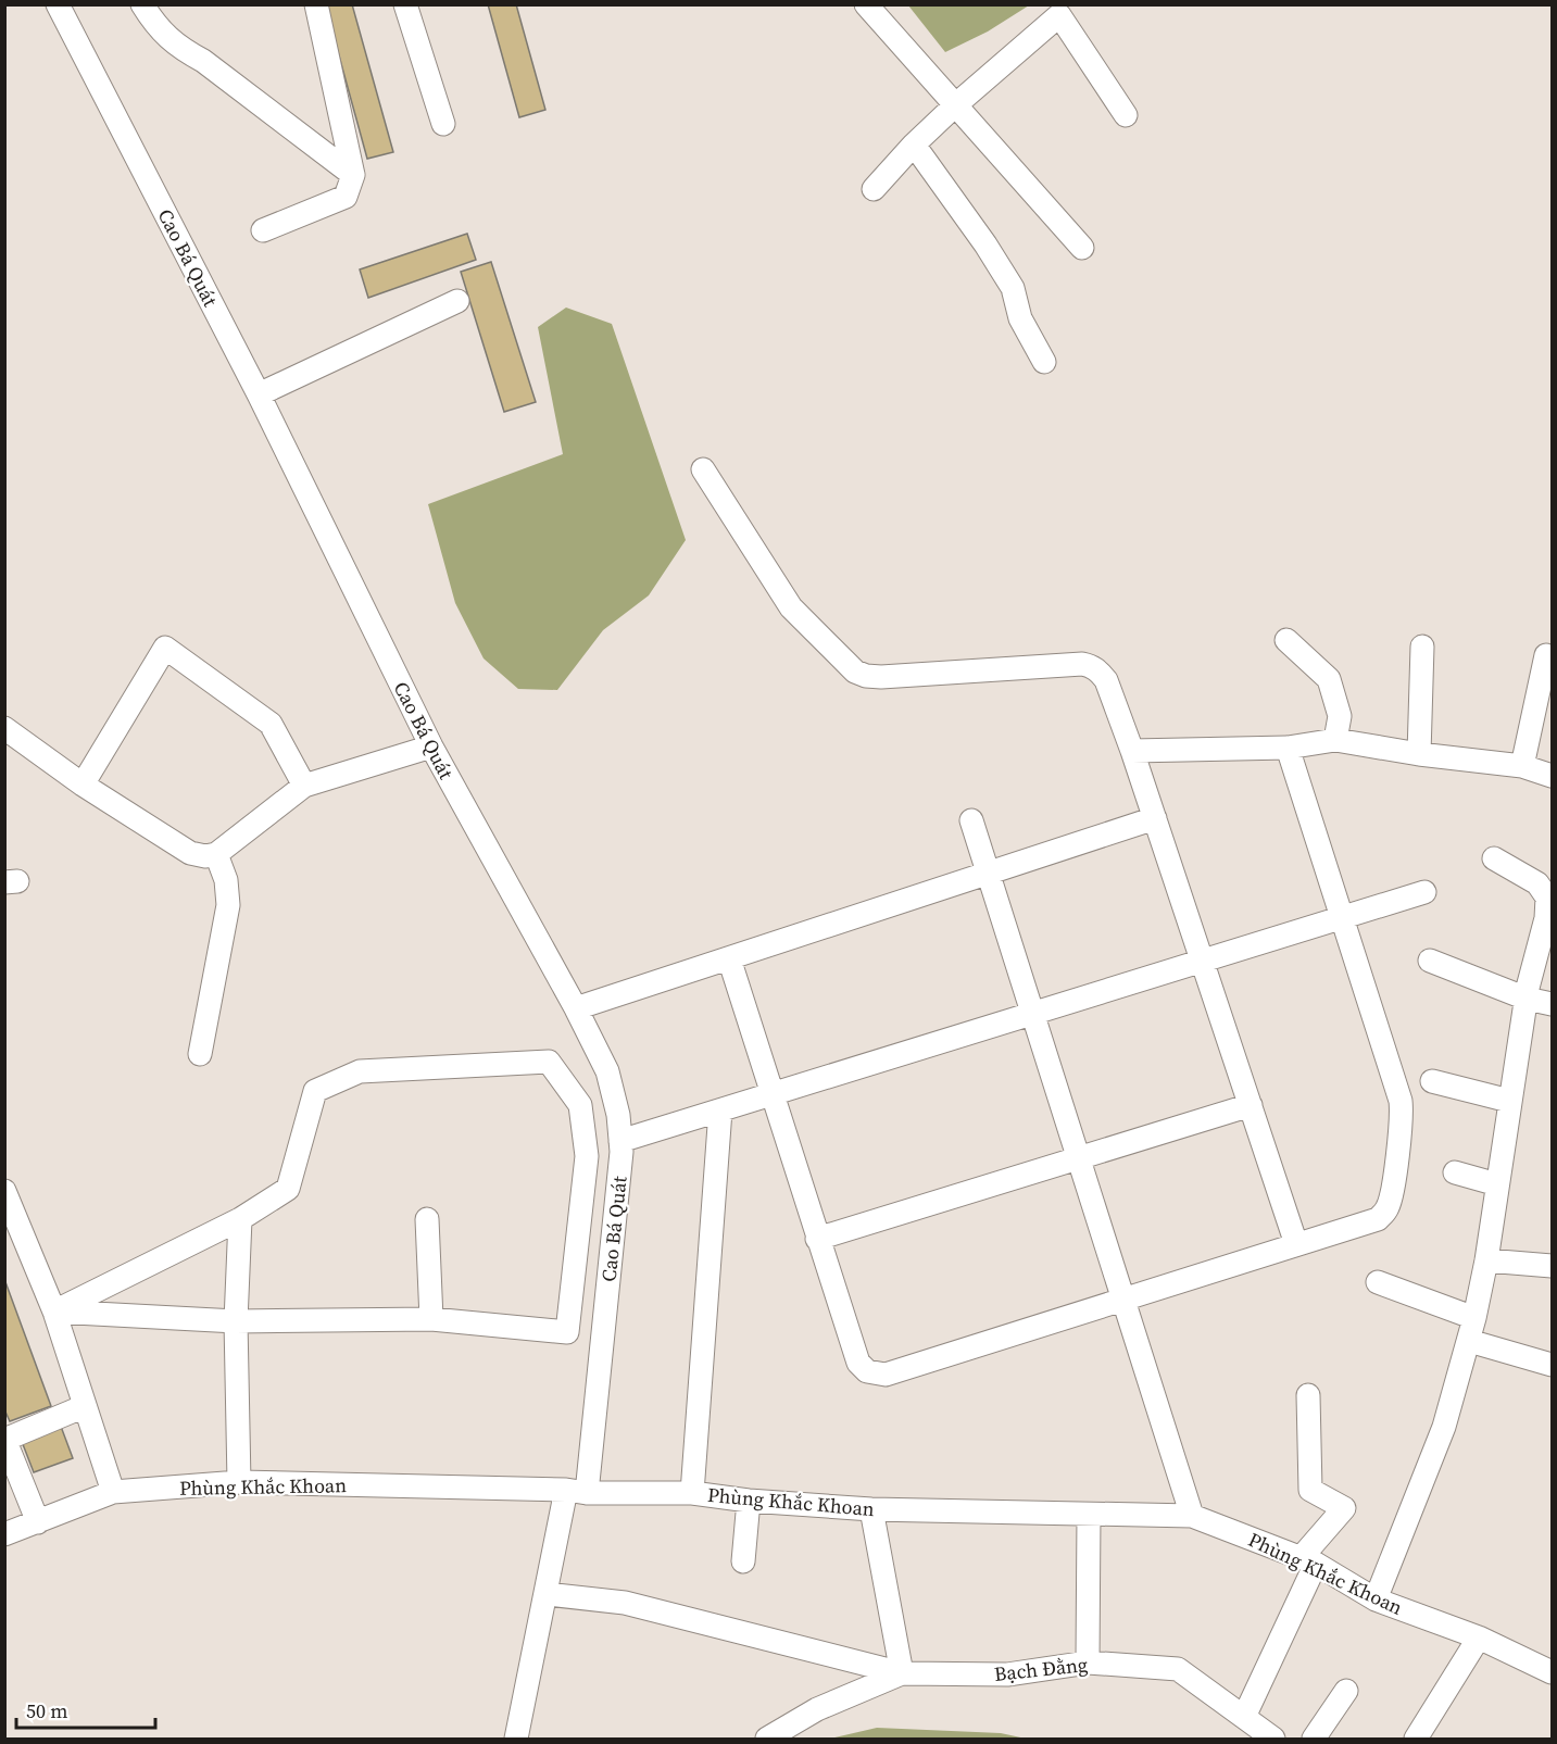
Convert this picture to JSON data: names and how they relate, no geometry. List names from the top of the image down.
{
  "streets": {
    "street": ["Cao Bá Quát", "Phùng Khắc Khoan", "Bạch Đằng"]
  },
  "crossings": [
    ["Cao Bá Quát", "Phùng Khắc Khoan"]
  ],
  "scale_bar": "50 m"
}
